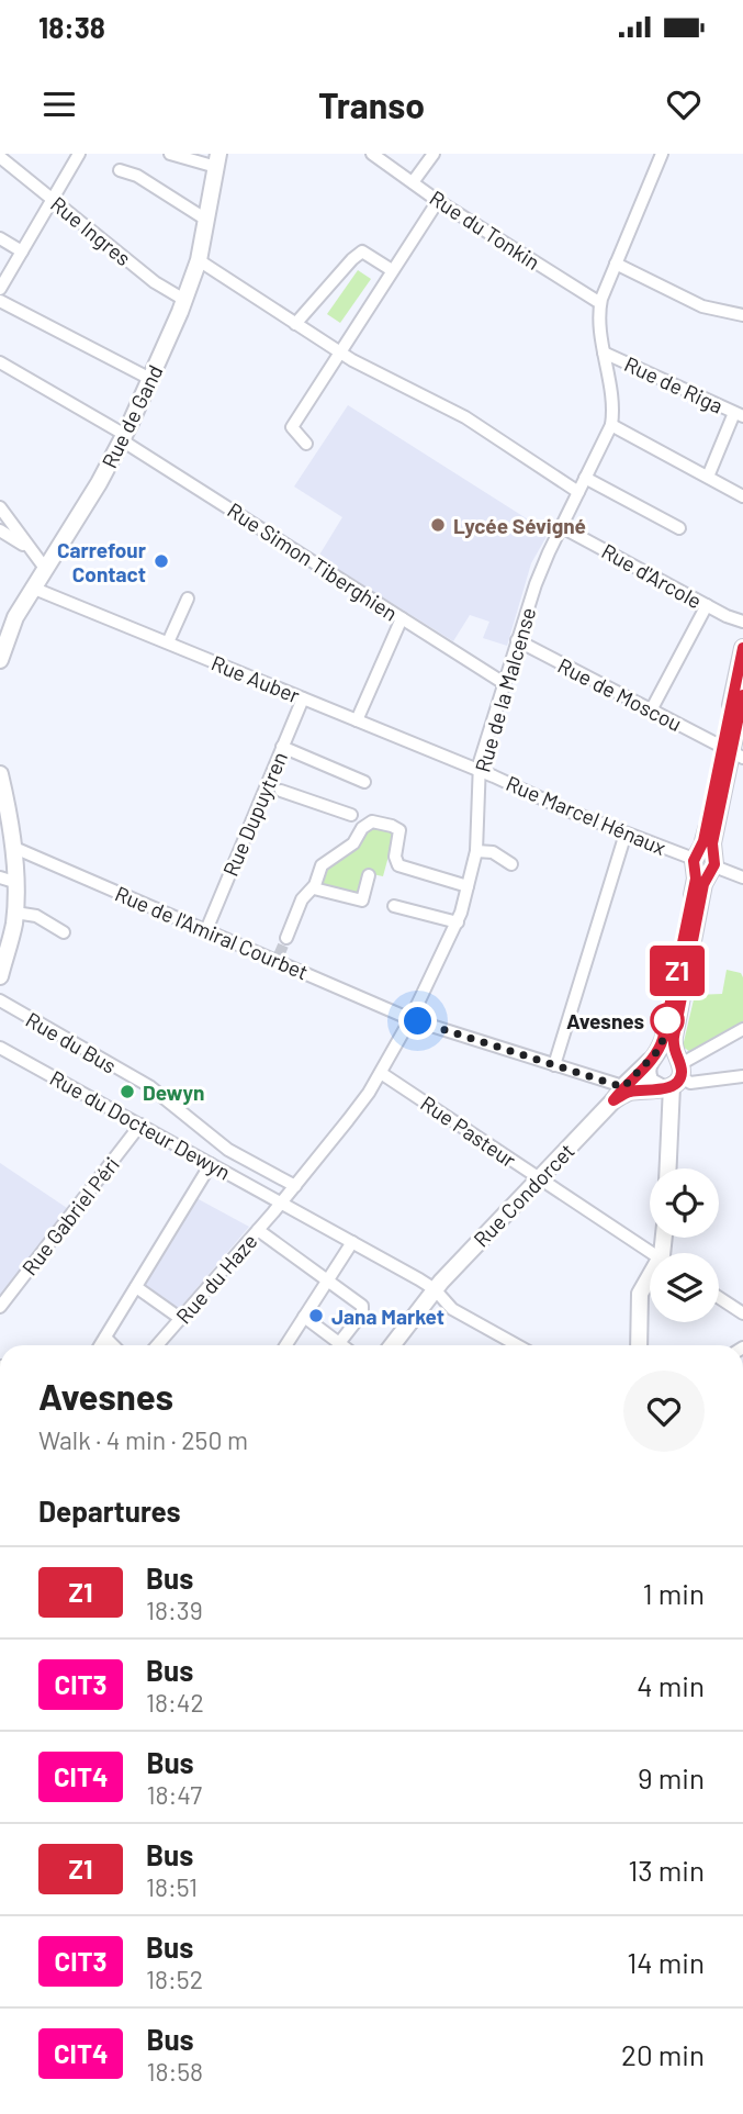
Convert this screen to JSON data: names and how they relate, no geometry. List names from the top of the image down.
{
  "streets": {
    "main road": ["Rue de Gand", "Rue Condorcet"],
    "street": [
      "Rue du Tonkin",
      "Rue Ingres",
      "Rue de Riga",
      "Rue Simon Tiberghien",
      "Rue d'Arcole",
      "Rue Auber",
      "Rue de la Malcense",
      "Rue de Moscou",
      "Rue Dupuytren",
      "Rue Marcel Hénaux",
      "Rue de l'Amiral Courbet",
      "Rue du Bus",
      "Rue du Docteur Dewyn",
      "Rue Pasteur",
      "Rue Gabriel Péri",
      "Rue du Haze"
    ]
  },
  "crossings": [
    ["Rue du Tonkin", "Rue de la Malcense"],
    ["Rue Ingres", "Rue de Gand"],
    ["Rue de Riga", "Rue de la Malcense"],
    ["Rue de Gand", "Rue Simon Tiberghien"],
    ["Rue de Gand", "Rue Auber"],
    ["Rue Simon Tiberghien", "Rue de la Malcense"],
    ["Rue d'Arcole", "Rue de la Malcense"],
    ["Rue Auber", "Rue de la Malcense"],
    ["Rue Auber", "Rue Dupuytren"],
    ["Rue Auber", "Rue Marcel Hénaux"],
    ["Rue de la Malcense", "Rue de Moscou"],
    ["Rue de la Malcense", "Rue Marcel Hénaux"],
    ["Rue de la Malcense", "Rue de l'Amiral Courbet"],
    ["Rue de la Malcense", "Rue du Bus"],
    ["Rue de la Malcense", "Rue du Docteur Dewyn"],
    ["Rue de la Malcense", "Rue Pasteur"],
    ["Rue de la Malcense", "Rue du Haze"],
    ["Rue Dupuytren", "Rue de l'Amiral Courbet"],
    ["Rue de l'Amiral Courbet", "Rue Condorcet"],
    ["Rue du Docteur Dewyn", "Rue Condorcet"],
    ["Rue du Docteur Dewyn", "Rue Gabriel Péri"],
    ["Rue du Docteur Dewyn", "Rue du Haze"],
    ["Rue Pasteur", "Rue Condorcet"]
  ],
  "places": [
    "Lycée Sévigné",
    "Carrefour Contact",
    "Avesnes",
    "Dewyn",
    "Jana Market"
  ],
  "lines": ["bus line Z1"],
  "page": {
    "status": "18:38",
    "header": "Transo",
    "on_map": "Z1",
    "heading": [
      ["Avesnes", "Walk · 4 min · 250 m"],
      "Departures"
    ],
    "list": [
      {
        "mark": "Z1",
        "name": "Bus",
        "note": "18:39",
        "value": "1 min"
      },
      {
        "mark": "CIT3",
        "name": "Bus",
        "note": "18:42",
        "value": "4 min"
      },
      {
        "mark": "CIT4",
        "name": "Bus",
        "note": "18:47",
        "value": "9 min"
      },
      {
        "mark": "Z1",
        "name": "Bus",
        "note": "18:51",
        "value": "13 min"
      },
      {
        "mark": "CIT3",
        "name": "Bus",
        "note": "18:52",
        "value": "14 min"
      },
      {
        "mark": "CIT4",
        "name": "Bus",
        "note": "18:58",
        "value": "20 min"
      }
    ]
  }
}
